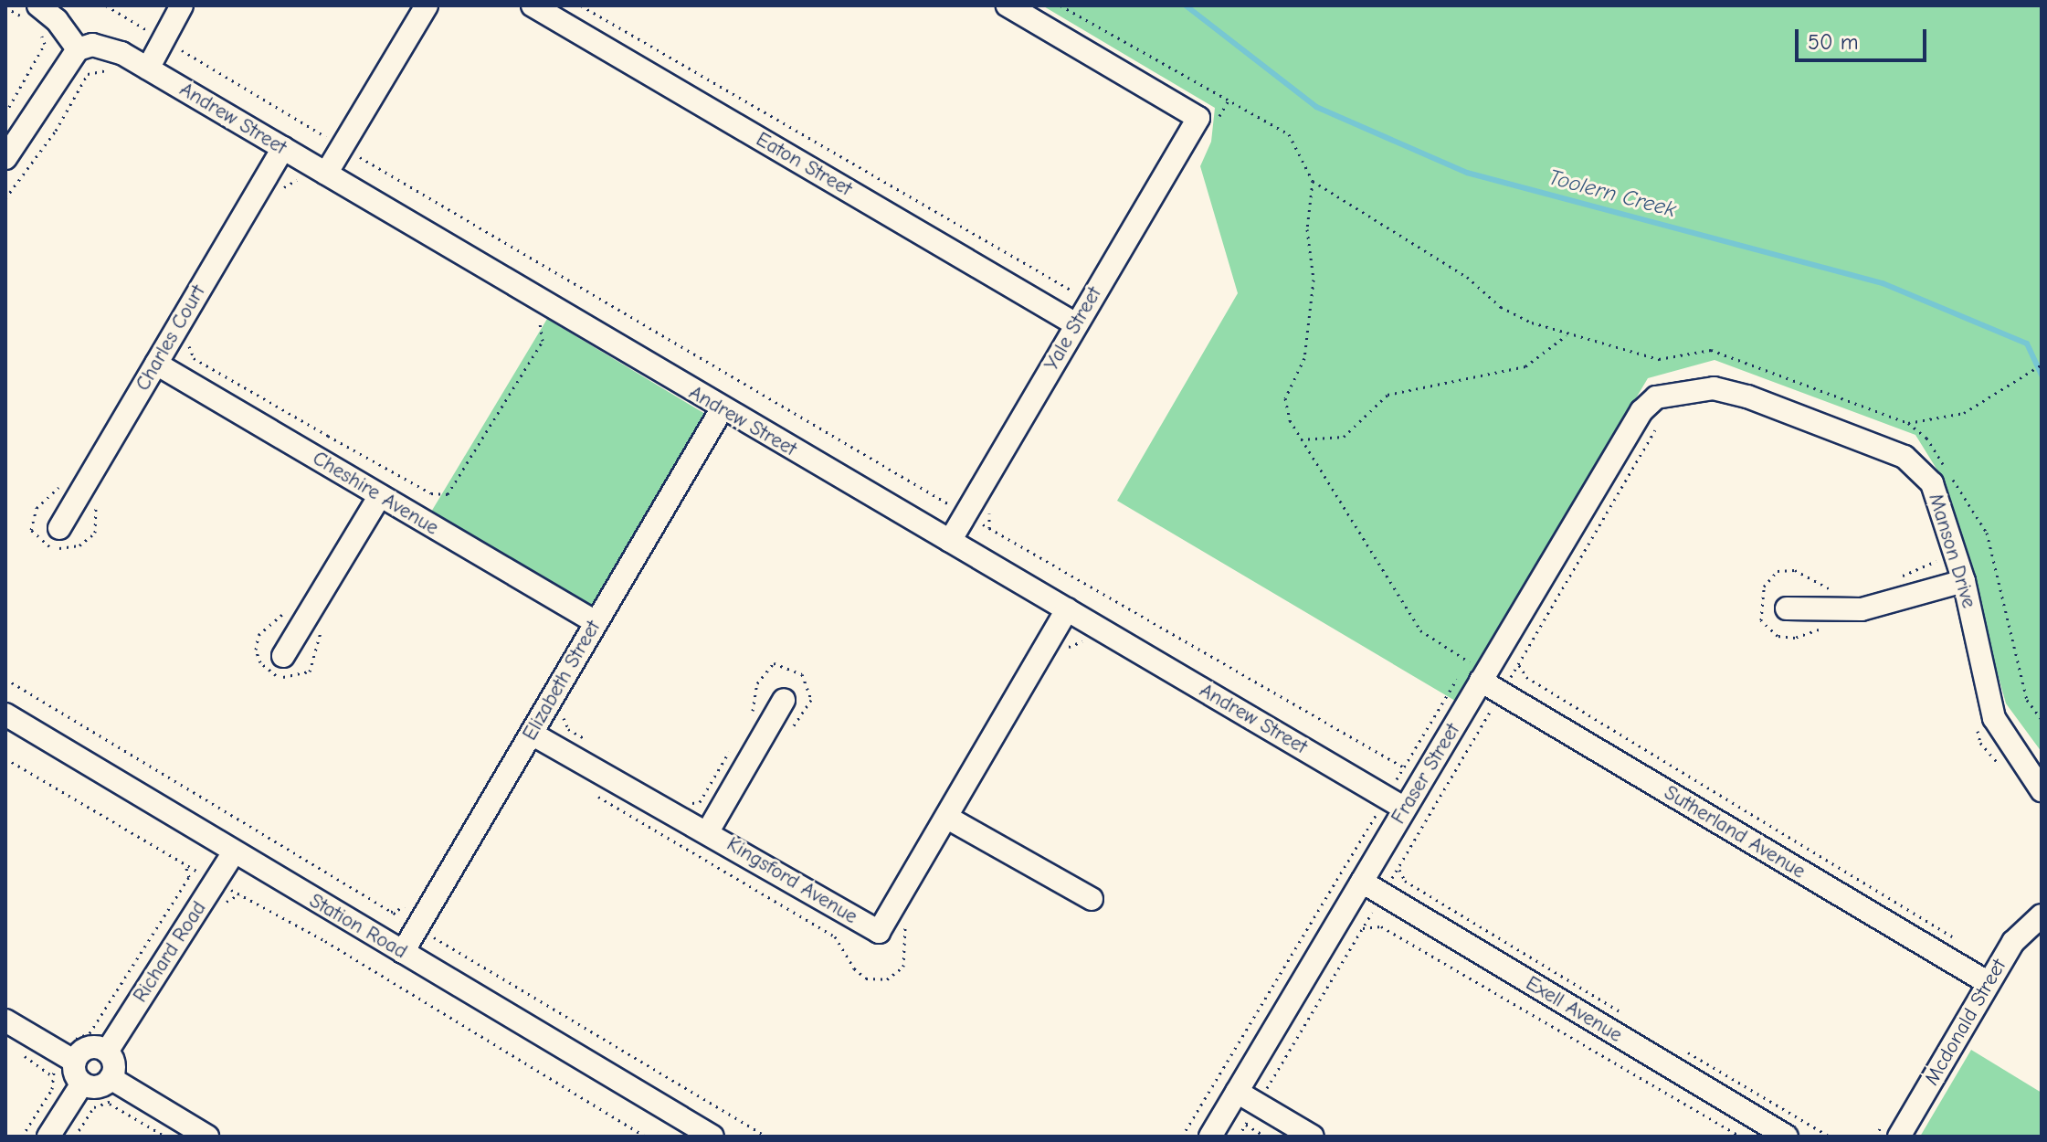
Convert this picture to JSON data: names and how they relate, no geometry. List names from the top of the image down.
{
  "streets": {
    "street": [
      "Andrew Street",
      "Eaton Street",
      "Yale Street",
      "Charles Court",
      "Cheshire Avenue",
      "Manson Drive",
      "Elizabeth Street",
      "Fraser Street",
      "Sutherland Avenue",
      "Kingsford Avenue",
      "Station Road",
      "Richard Road",
      "Exell Avenue",
      "Mcdonald Street"
    ]
  },
  "crossings": [
    ["Andrew Street", "Yale Street"],
    ["Andrew Street", "Charles Court"],
    ["Andrew Street", "Elizabeth Street"],
    ["Andrew Street", "Fraser Street"],
    ["Andrew Street", "Kingsford Avenue"],
    ["Eaton Street", "Yale Street"],
    ["Charles Court", "Cheshire Avenue"],
    ["Cheshire Avenue", "Elizabeth Street"],
    ["Manson Drive", "Fraser Street"],
    ["Elizabeth Street", "Kingsford Avenue"],
    ["Elizabeth Street", "Station Road"],
    ["Fraser Street", "Sutherland Avenue"],
    ["Fraser Street", "Exell Avenue"],
    ["Sutherland Avenue", "Mcdonald Street"],
    ["Station Road", "Richard Road"]
  ],
  "water": ["Toolern Creek"],
  "scale_bar": "50 m"
}
